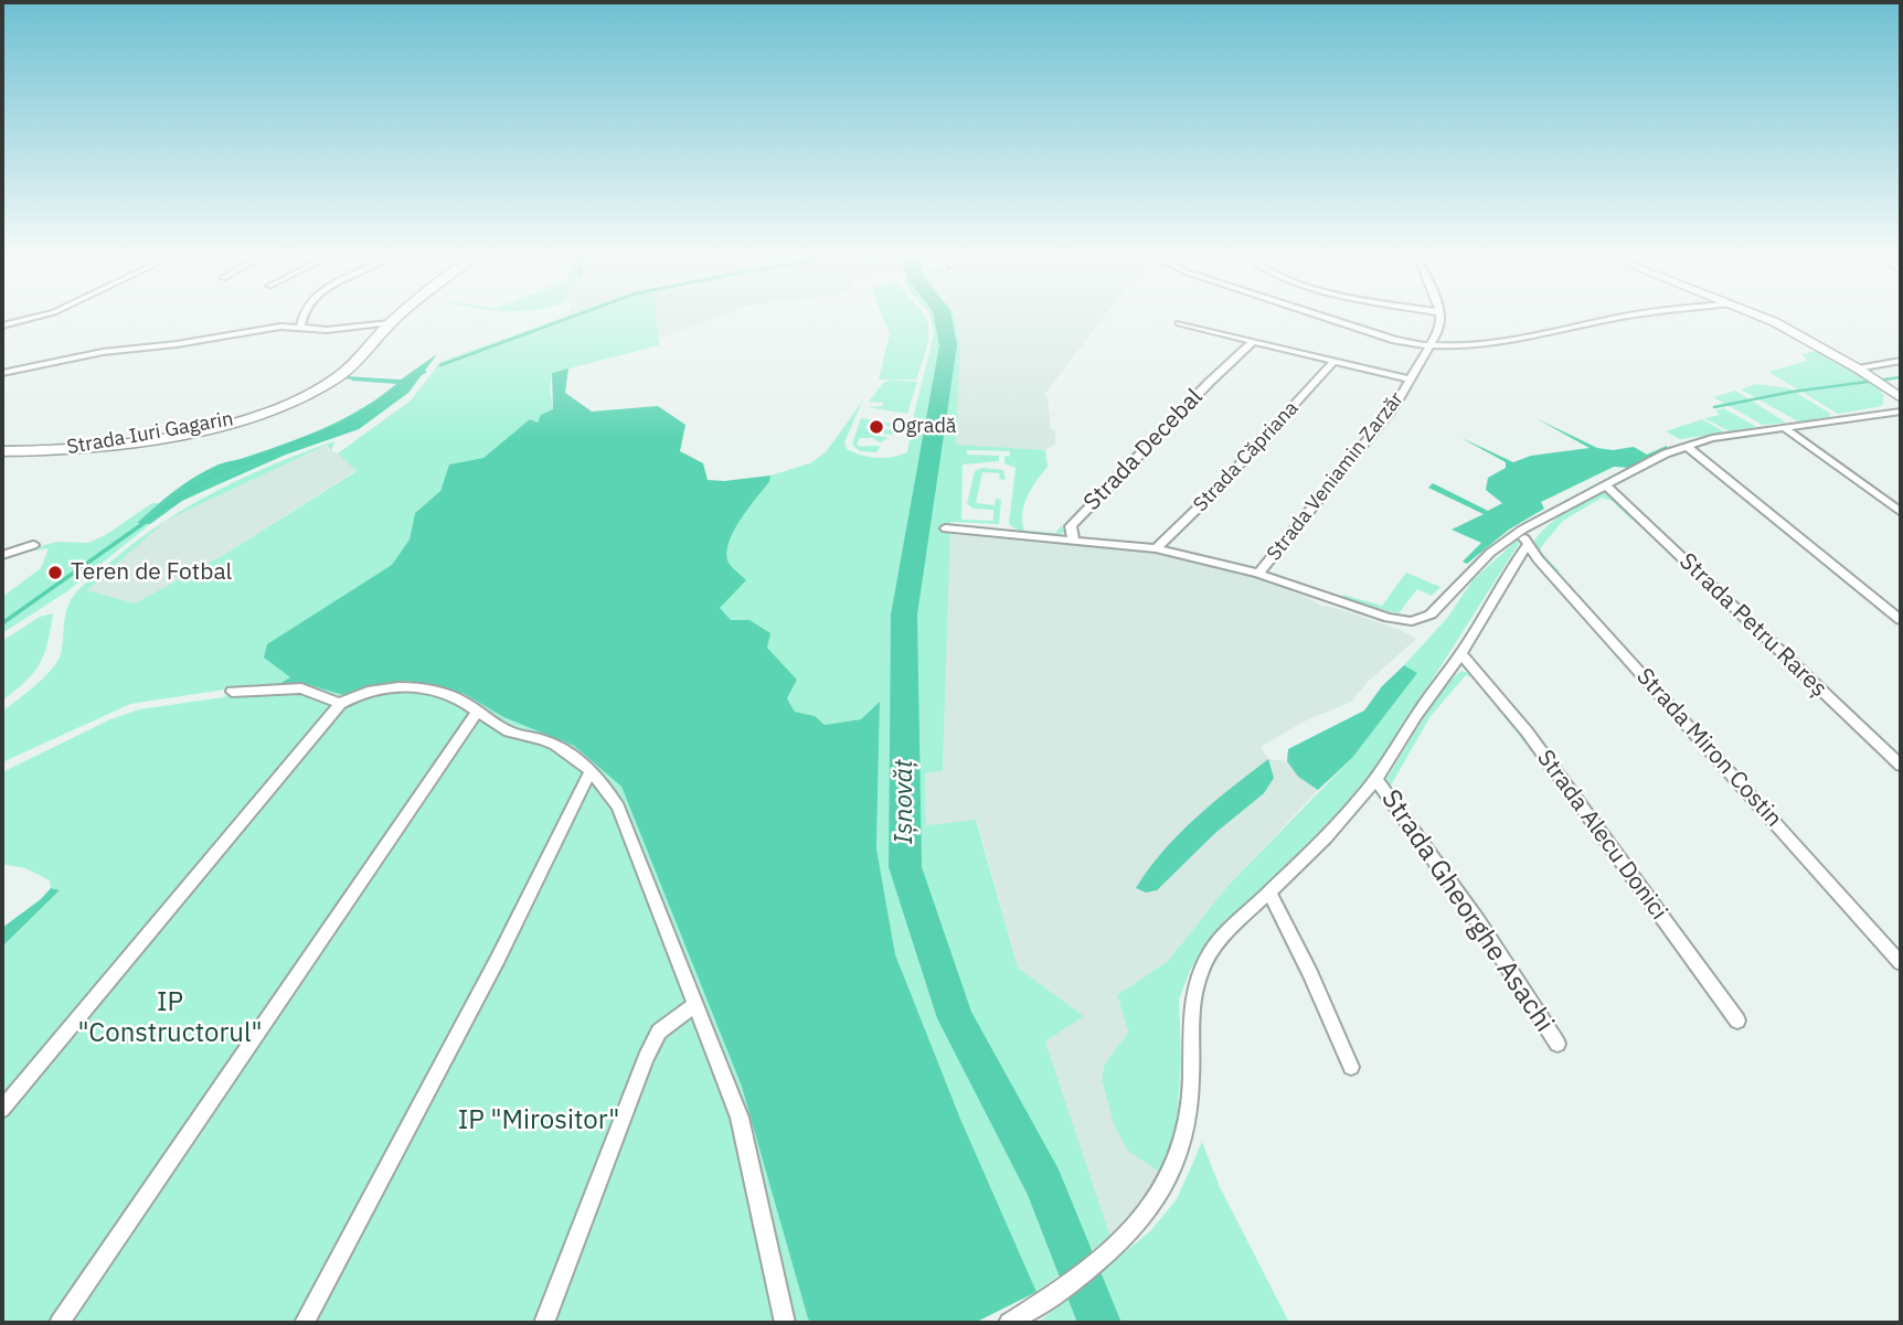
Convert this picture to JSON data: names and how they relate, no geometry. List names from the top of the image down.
{
  "streets": {
    "main road": ["Strada Iuri Gagarin"],
    "street": [
      "Strada Decebal",
      "Strada Căpriana",
      "Strada Veniamin Zarzăr",
      "Strada Petru Rareș",
      "Strada Miron Costin",
      "Strada Alecu Donici",
      "Strada Gheorghe Asachi"
    ]
  },
  "crossings": [
    ["Strada Decebal", "Strada Veniamin Zarzăr"],
    ["Strada Căpriana", "Strada Veniamin Zarzăr"],
    ["Strada Veniamin Zarzăr", "Strada Petru Rareș"],
    ["Strada Veniamin Zarzăr", "Strada Miron Costin"]
  ],
  "water": ["Ișnovăț"],
  "parks": ["IP \"Constructorul\"", "IP \"Mirositor\""],
  "places": ["Ogradă", "Teren de Fotbal"]
}
